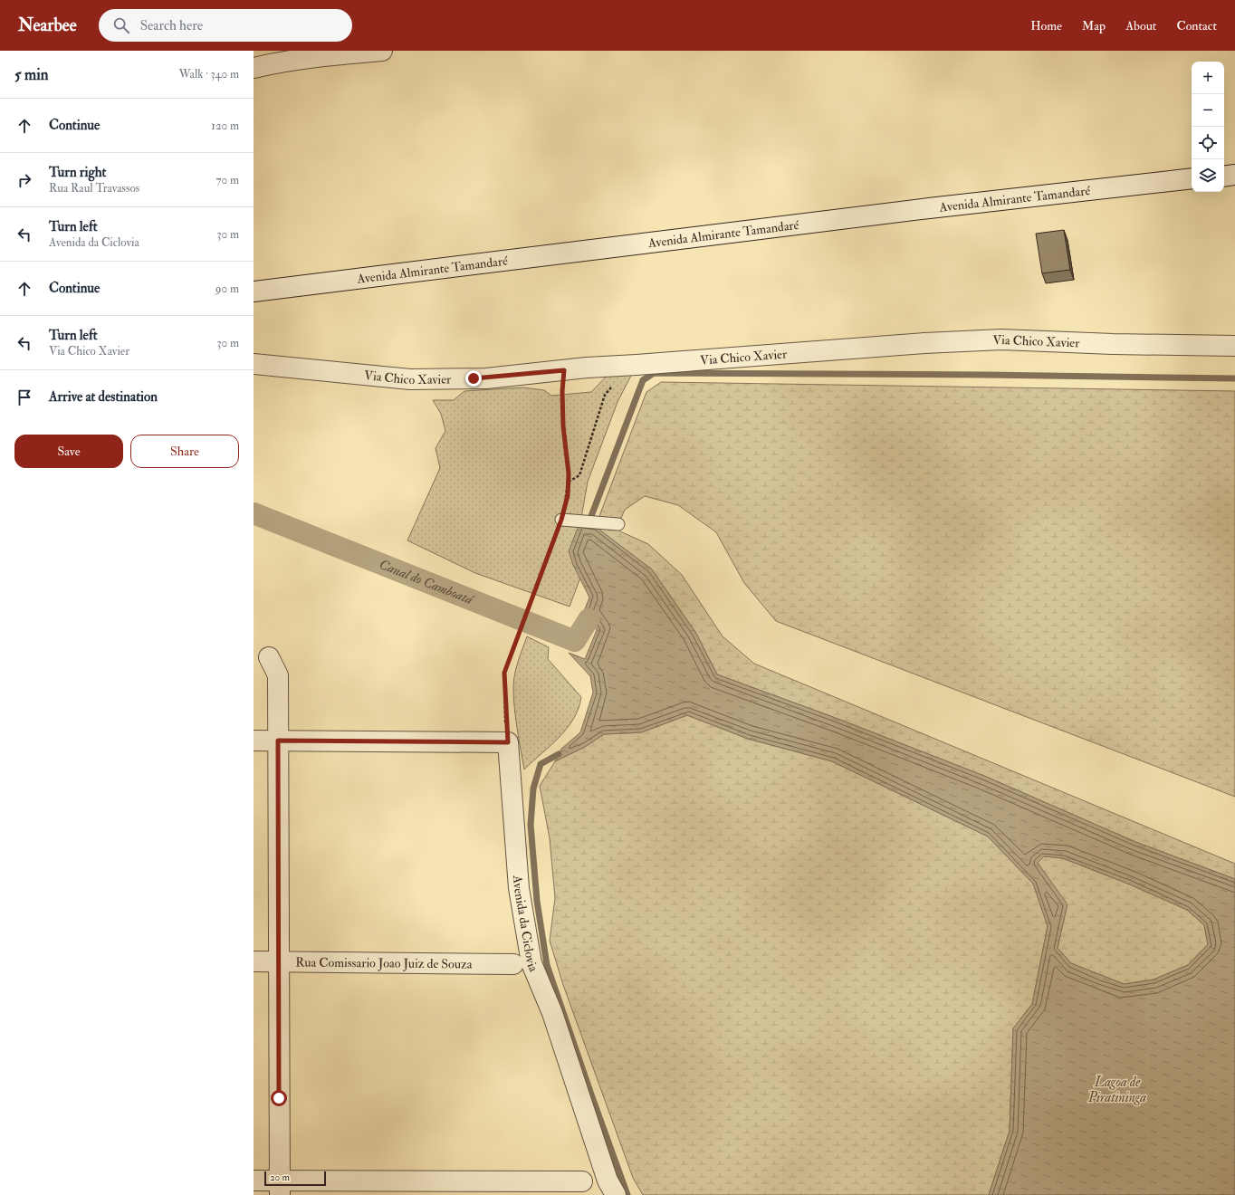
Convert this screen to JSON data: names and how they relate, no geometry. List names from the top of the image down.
{
  "streets": {
    "street": [
      "Avenida Almirante Tamandaré",
      "Via Chico Xavier",
      "Avenida da Ciclovia",
      "Rua Comissario Joao Juiz de Souza"
    ]
  },
  "water": ["Canal do Camboatá", "Lagoa de Piratininga"],
  "scale_bar": "20 m",
  "page": {
    "header": "Nearbee",
    "search": "Search here",
    "nav": [
      "Home",
      "Map",
      "About",
      "Contact"
    ],
    "heading": ["5 min", "Walk · 340 m"],
    "map_buttons": ["+", "−"],
    "list": [
      ["Continue", "120 m"],
      ["Turn right", "Rua Raul Travassos", "70 m"],
      ["Turn left", "Avenida da Ciclovia", "30 m"],
      ["Continue", "90 m"],
      ["Turn left", "Via Chico Xavier", "30 m"],
      "Arrive at destination"
    ],
    "buttons": ["Save", "Share"],
    "scale": "20 m"
  }
}
